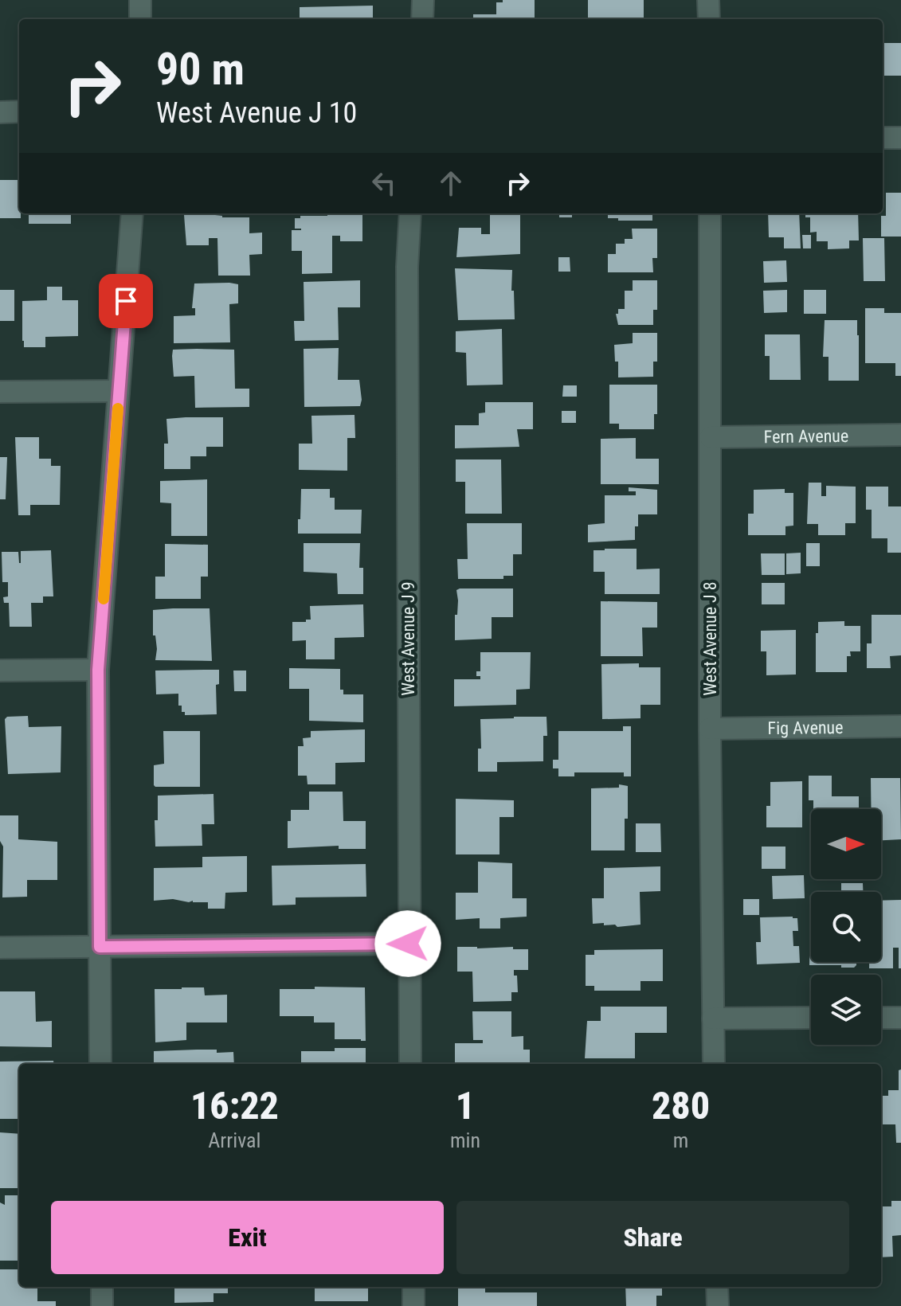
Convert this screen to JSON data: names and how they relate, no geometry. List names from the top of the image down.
{
  "streets": {
    "street": [
      "Fern Avenue",
      "West Avenue J 9",
      "West Avenue J 8",
      "Fig Avenue"
    ]
  },
  "crossings": [
    ["Fern Avenue", "West Avenue J 8"],
    ["West Avenue J 8", "Fig Avenue"]
  ],
  "north": "right",
  "page": {
    "turn": ["90 m", "West Avenue J 10"],
    "eta": [
      "16:22",
      "Arrival",
      "1",
      "min",
      "280",
      "m"
    ],
    "buttons": ["Exit", "Share"]
  }
}
